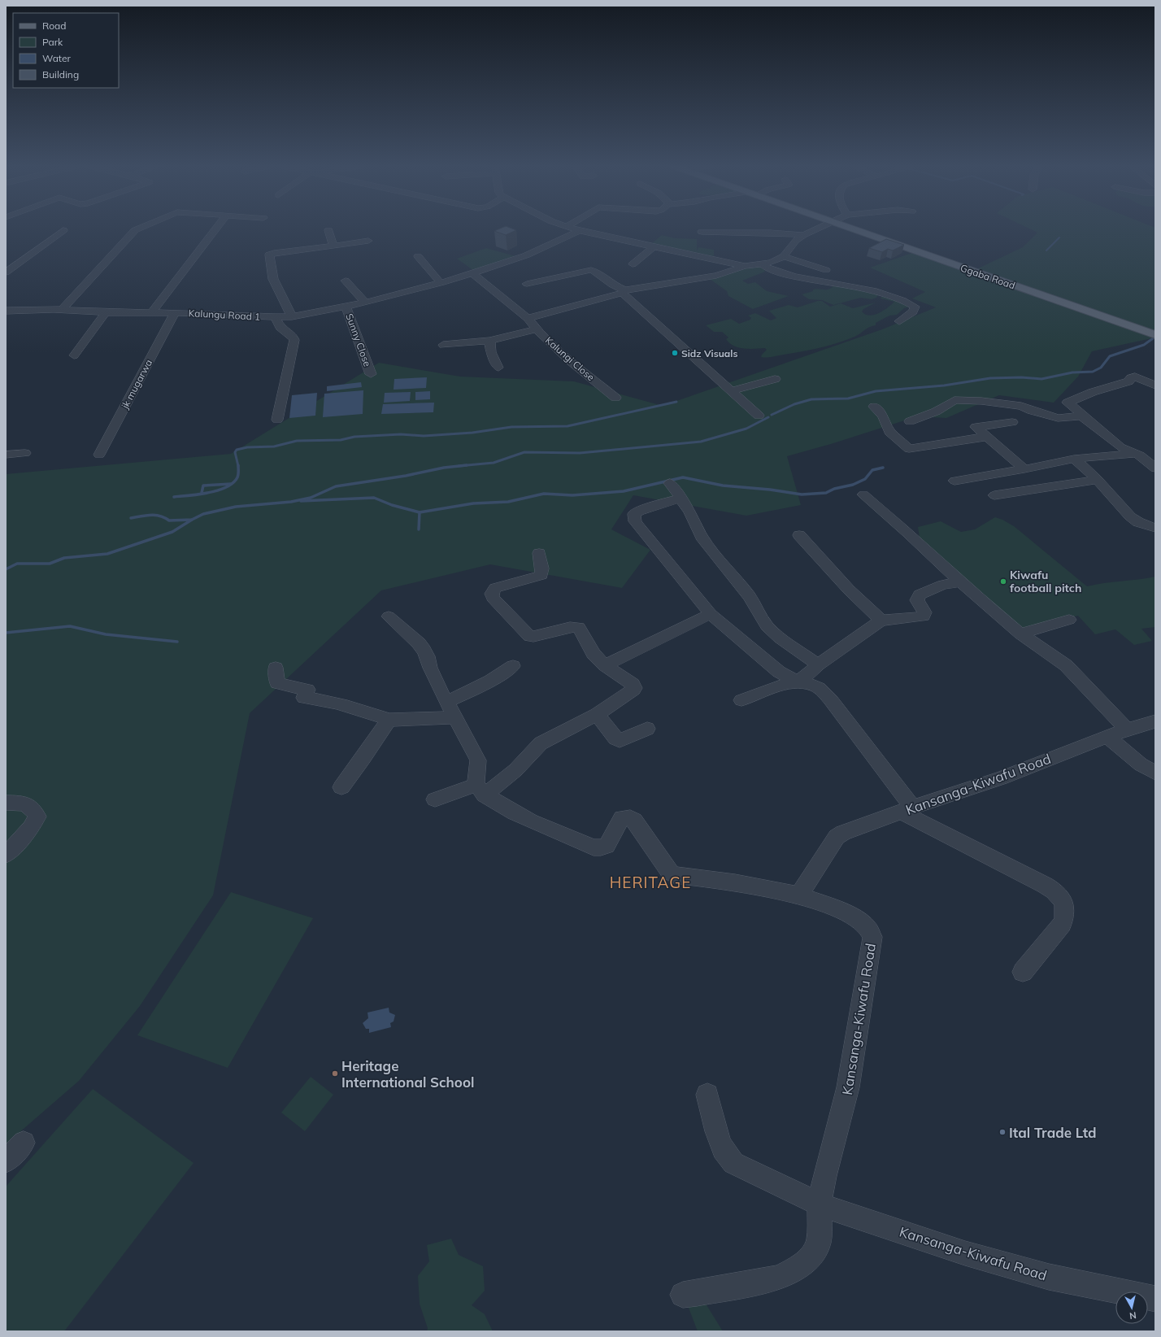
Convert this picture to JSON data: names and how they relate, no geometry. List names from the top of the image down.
{
  "streets": {
    "main road": ["Ggaba Road"],
    "street": [
      "Kalungu Road 1",
      "Sunny Close",
      "Kalungi Close",
      "jk mugarwa",
      "Kansanga-Kiwafu Road"
    ]
  },
  "crossings": [
    ["Kalungu Road 1", "Sunny Close"],
    ["Kalungu Road 1", "Kalungi Close"],
    ["Kalungu Road 1", "jk mugarwa"]
  ],
  "districts": ["HERITAGE"],
  "places": [
    "Sidz Visuals",
    "Kiwafu football pitch",
    "Heritage International School",
    "Ital Trade Ltd"
  ],
  "legend": [
    "Road",
    "Park",
    "Water",
    "Building"
  ],
  "north": "bottom"
}
